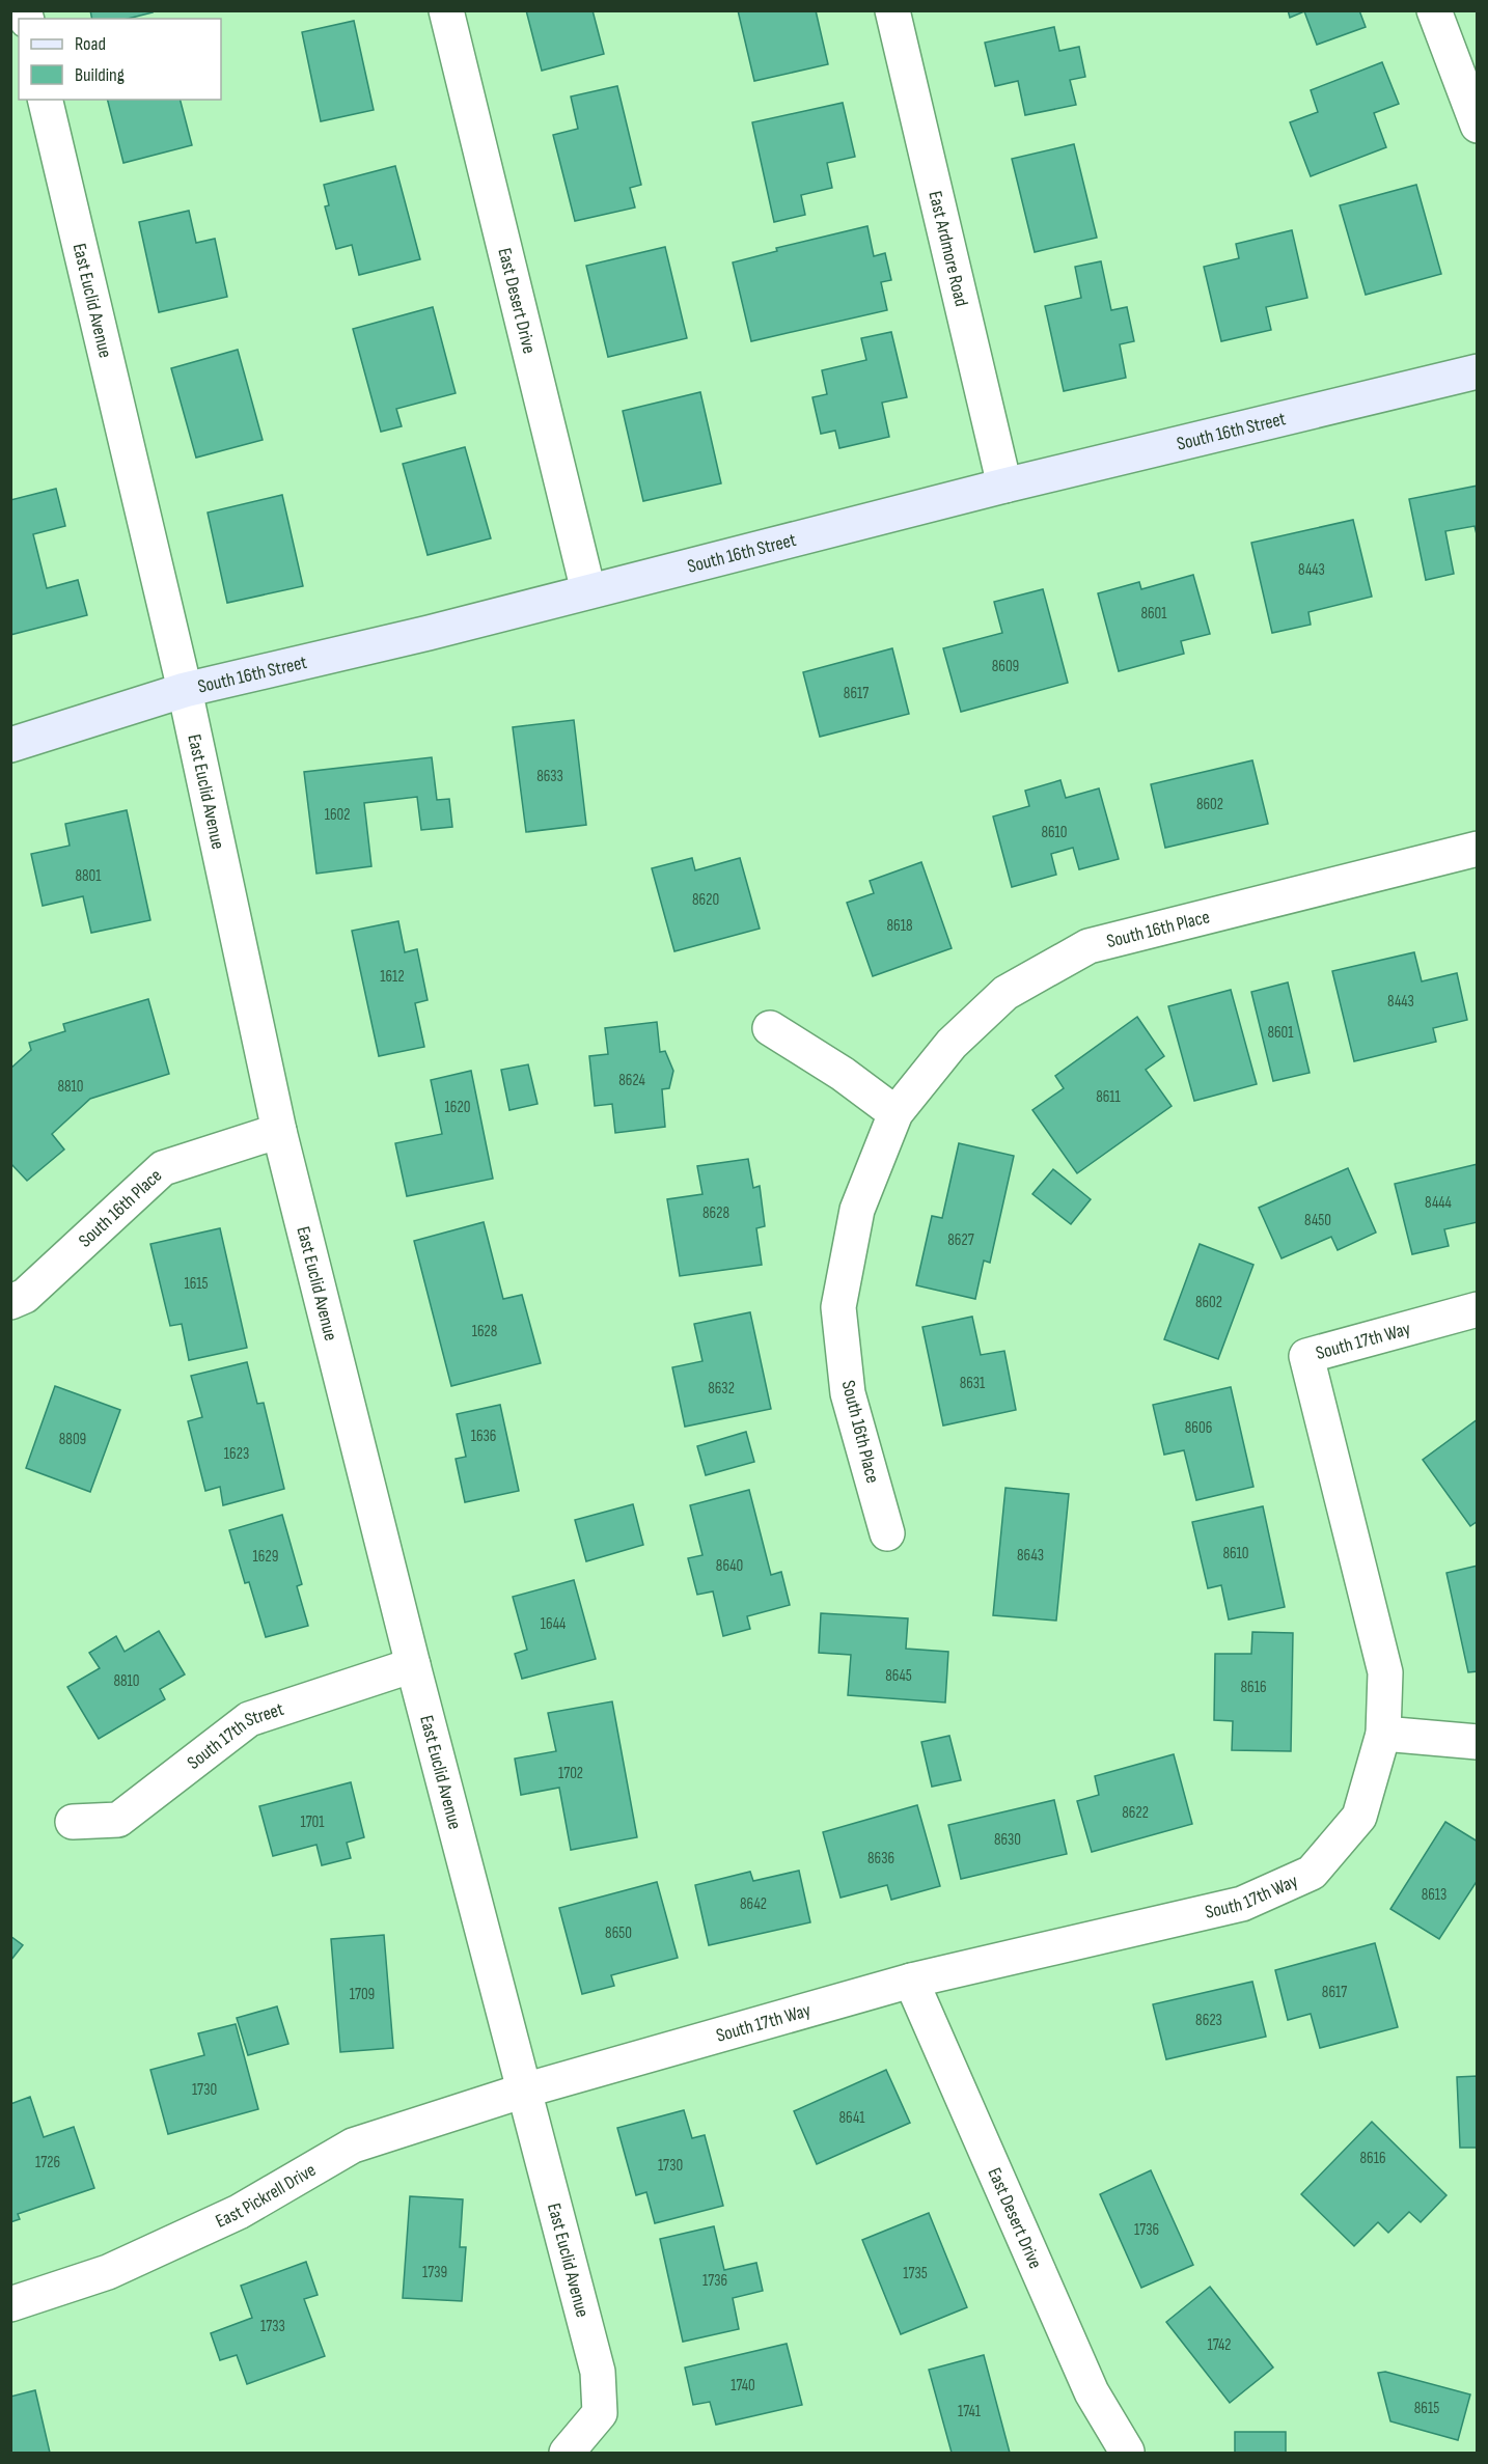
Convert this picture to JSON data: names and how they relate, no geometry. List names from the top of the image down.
{
  "streets": {
    "main road": ["South 16th Street"],
    "street": [
      "East Ardmore Road",
      "East Euclid Avenue",
      "East Desert Drive",
      "South 16th Place",
      "South 17th Way",
      "South 17th Street",
      "East Pickrell Drive"
    ]
  },
  "crossings": [
    ["East Ardmore Road", "South 16th Street"],
    ["East Euclid Avenue", "South 16th Street"],
    ["East Euclid Avenue", "South 16th Place"],
    ["East Euclid Avenue", "South 17th Way"],
    ["East Euclid Avenue", "South 17th Street"],
    ["East Euclid Avenue", "East Pickrell Drive"],
    ["East Desert Drive", "South 16th Street"],
    ["East Desert Drive", "South 17th Way"],
    ["South 17th Way", "East Pickrell Drive"]
  ],
  "house_numbers": [
    "8443",
    "8601",
    "8609",
    "8617",
    "8633",
    "8602",
    "1602",
    "8610",
    "8801",
    "8620",
    "8618",
    "1612",
    "8443",
    "8601",
    "8624",
    "8810",
    "8611",
    "1620",
    "8444",
    "8628",
    "8450",
    "8627",
    "1615",
    "8602",
    "1628",
    "8631",
    "8632",
    "8606",
    "1636",
    "8809",
    "1623",
    "8610",
    "8643",
    "1629",
    "8640",
    "1644",
    "8645",
    "8810",
    "8616",
    "1702",
    "8622",
    "1701",
    "8630",
    "8636",
    "8613",
    "8642",
    "8650",
    "8617",
    "1709",
    "8623",
    "1730",
    "8641",
    "8616",
    "1726",
    "1730",
    "1736",
    "1739",
    "1735",
    "1736",
    "1733",
    "1742",
    "1740",
    "8615",
    "1741"
  ],
  "legend": ["Road", "Building"]
}
